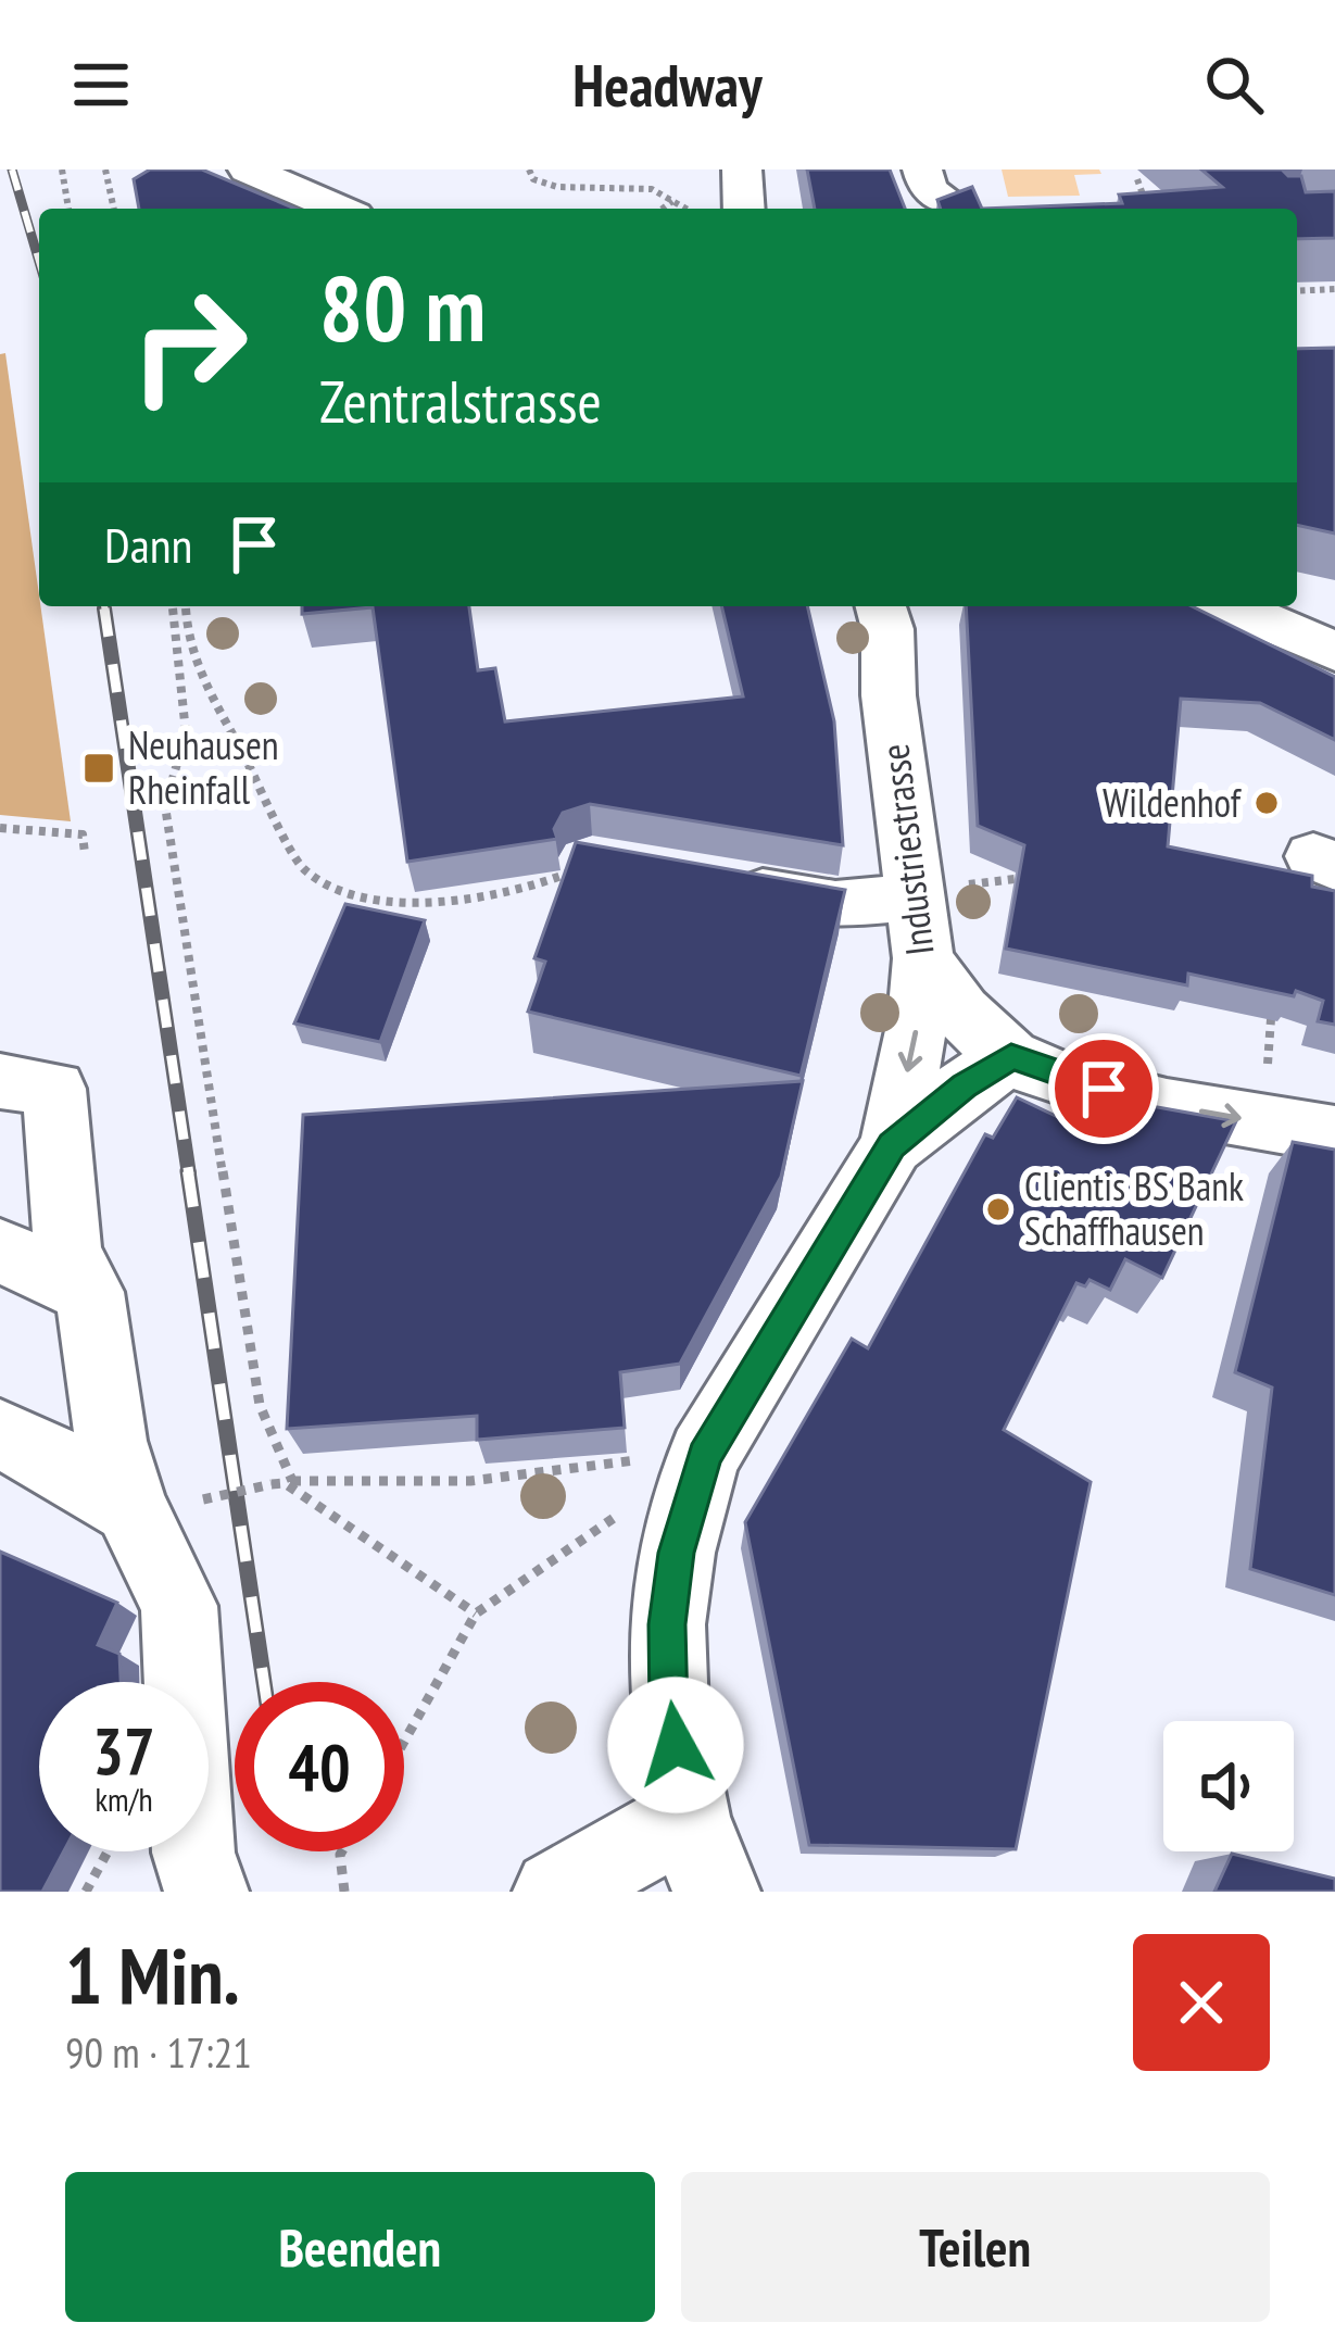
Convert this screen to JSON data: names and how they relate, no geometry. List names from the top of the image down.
{
  "streets": {
    "street": ["Industriestrasse"]
  },
  "places": {
    "transit": ["Neuhausen Rheinfall"],
    "other": ["Wildenhof", "Clientis BS Bank Schaffhausen"]
  },
  "page": {
    "header": "Headway",
    "turn": ["80 m", "Zentralstrasse"],
    "then": "Dann",
    "speed": "37 km/h",
    "limit": "40",
    "heading": ["1 Min.", "90 m · 17:21"],
    "buttons": ["Beenden", "Teilen"]
  }
}
